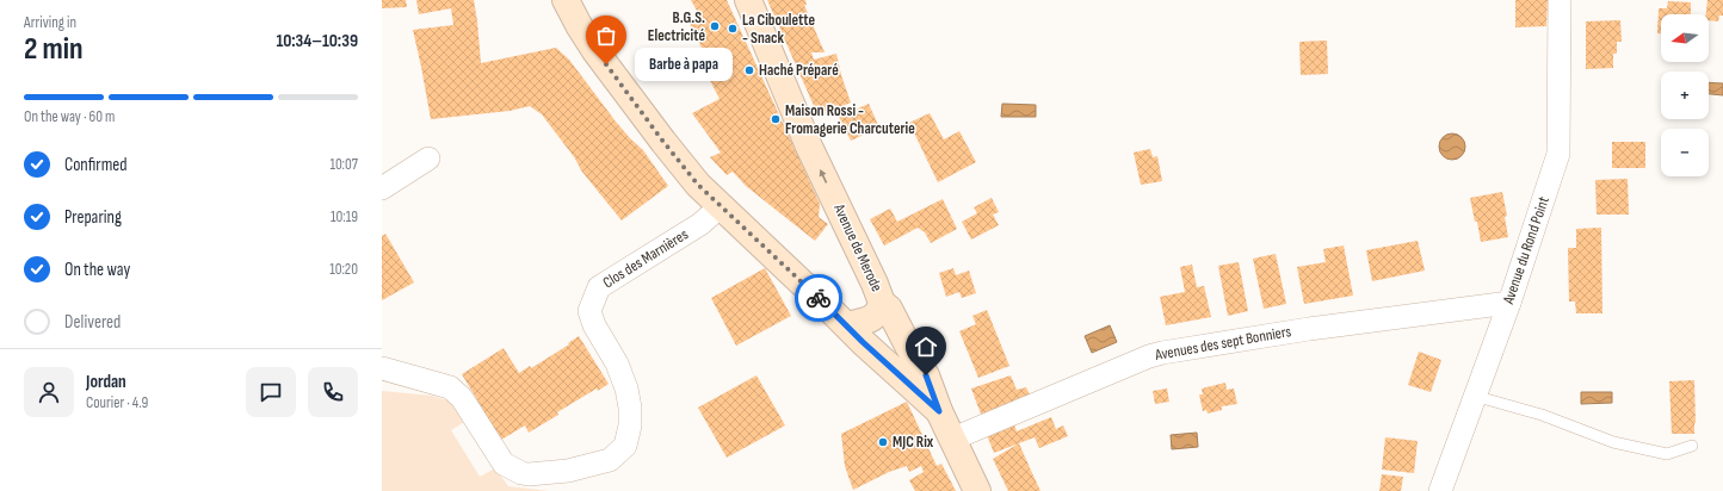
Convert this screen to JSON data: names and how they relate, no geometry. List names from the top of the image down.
{
  "streets": {
    "street": [
      "Avenue de Merode",
      "Avenue du Rond Point",
      "Clos des Marnières",
      "Avenues des sept Bonniers"
    ]
  },
  "crossings": [
    ["Avenue de Merode", "Avenues des sept Bonniers"],
    ["Avenue du Rond Point", "Avenues des sept Bonniers"]
  ],
  "places": [
    "B.G.S. Electricité",
    "La Ciboulette - Snack",
    "Barbe à papa",
    "Haché Préparé",
    "Maison Rossi - Fromagerie Charcuterie",
    "MJC Rix"
  ],
  "north": "left",
  "page": {
    "heading": ["2 min", "Arriving in", "10:34–10:39"],
    "panel": ["Jordan", "Courier · 4.9"],
    "map_buttons": ["+", "−"],
    "bubble": "Barbe à papa",
    "bar": "On the way · 60 m",
    "list": [
      ["Confirmed", "10:07"],
      ["Preparing", "10:19"],
      ["On the way", "10:20"],
      "Delivered"
    ]
  }
}
